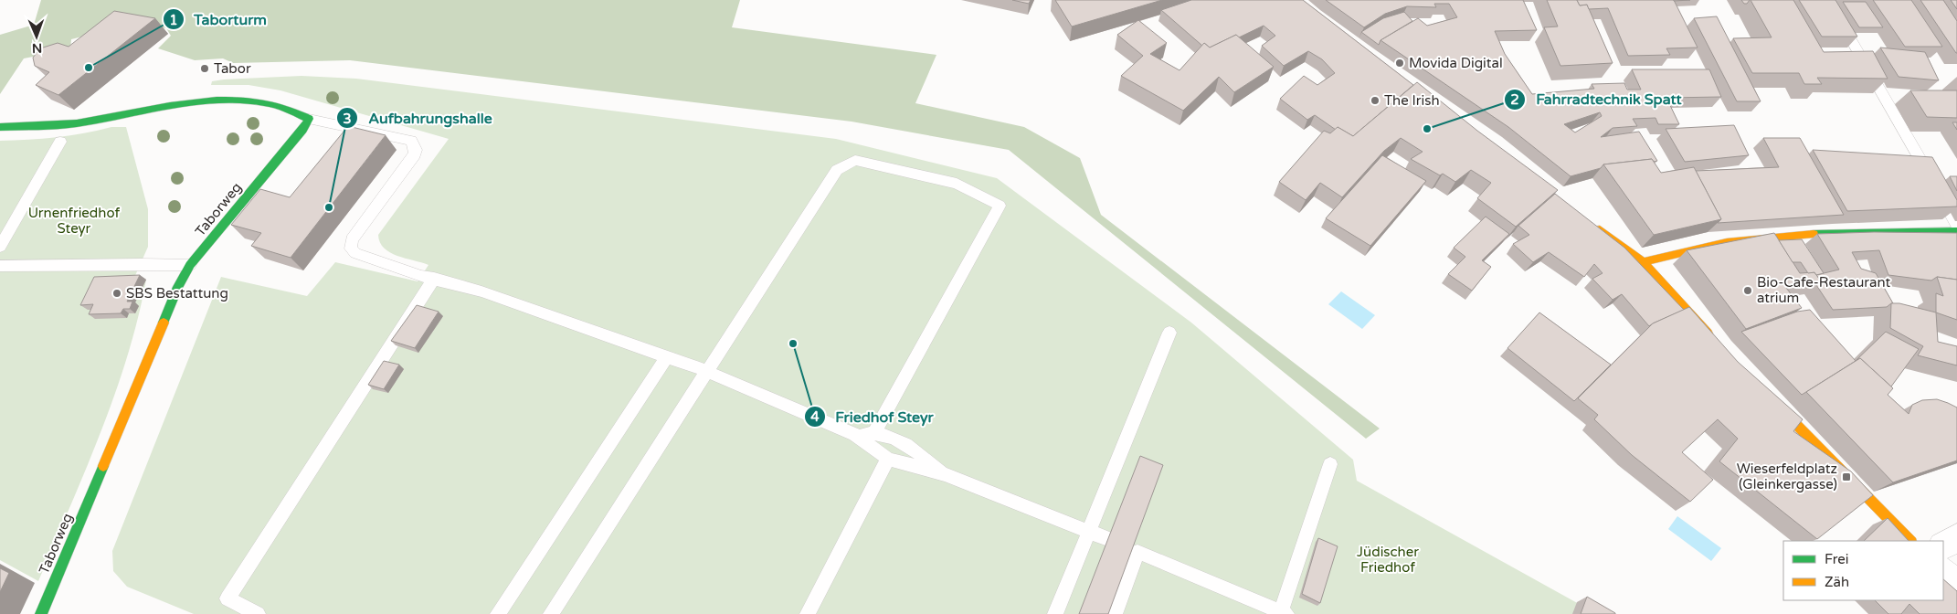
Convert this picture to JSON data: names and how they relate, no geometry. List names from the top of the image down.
{
  "streets": {
    "street": ["Taborweg"]
  },
  "parks": ["Urnenfriedhof Steyr", "Jüdischer Friedhof"],
  "places": {
    "other": [
      "Movida Digital",
      "Taborturm",
      "Tabor",
      "The Irish",
      "Fahrradtechnik Spatt",
      "Aufbahrungshalle",
      "Bio-Cafe-Restaurant atrium",
      "SBS Bestattung",
      "Friedhof Steyr"
    ],
    "transit": ["Wieserfeldplatz (Gleinkergasse)"]
  },
  "legend": ["Frei", "Zäh"],
  "north": "bottom"
}
